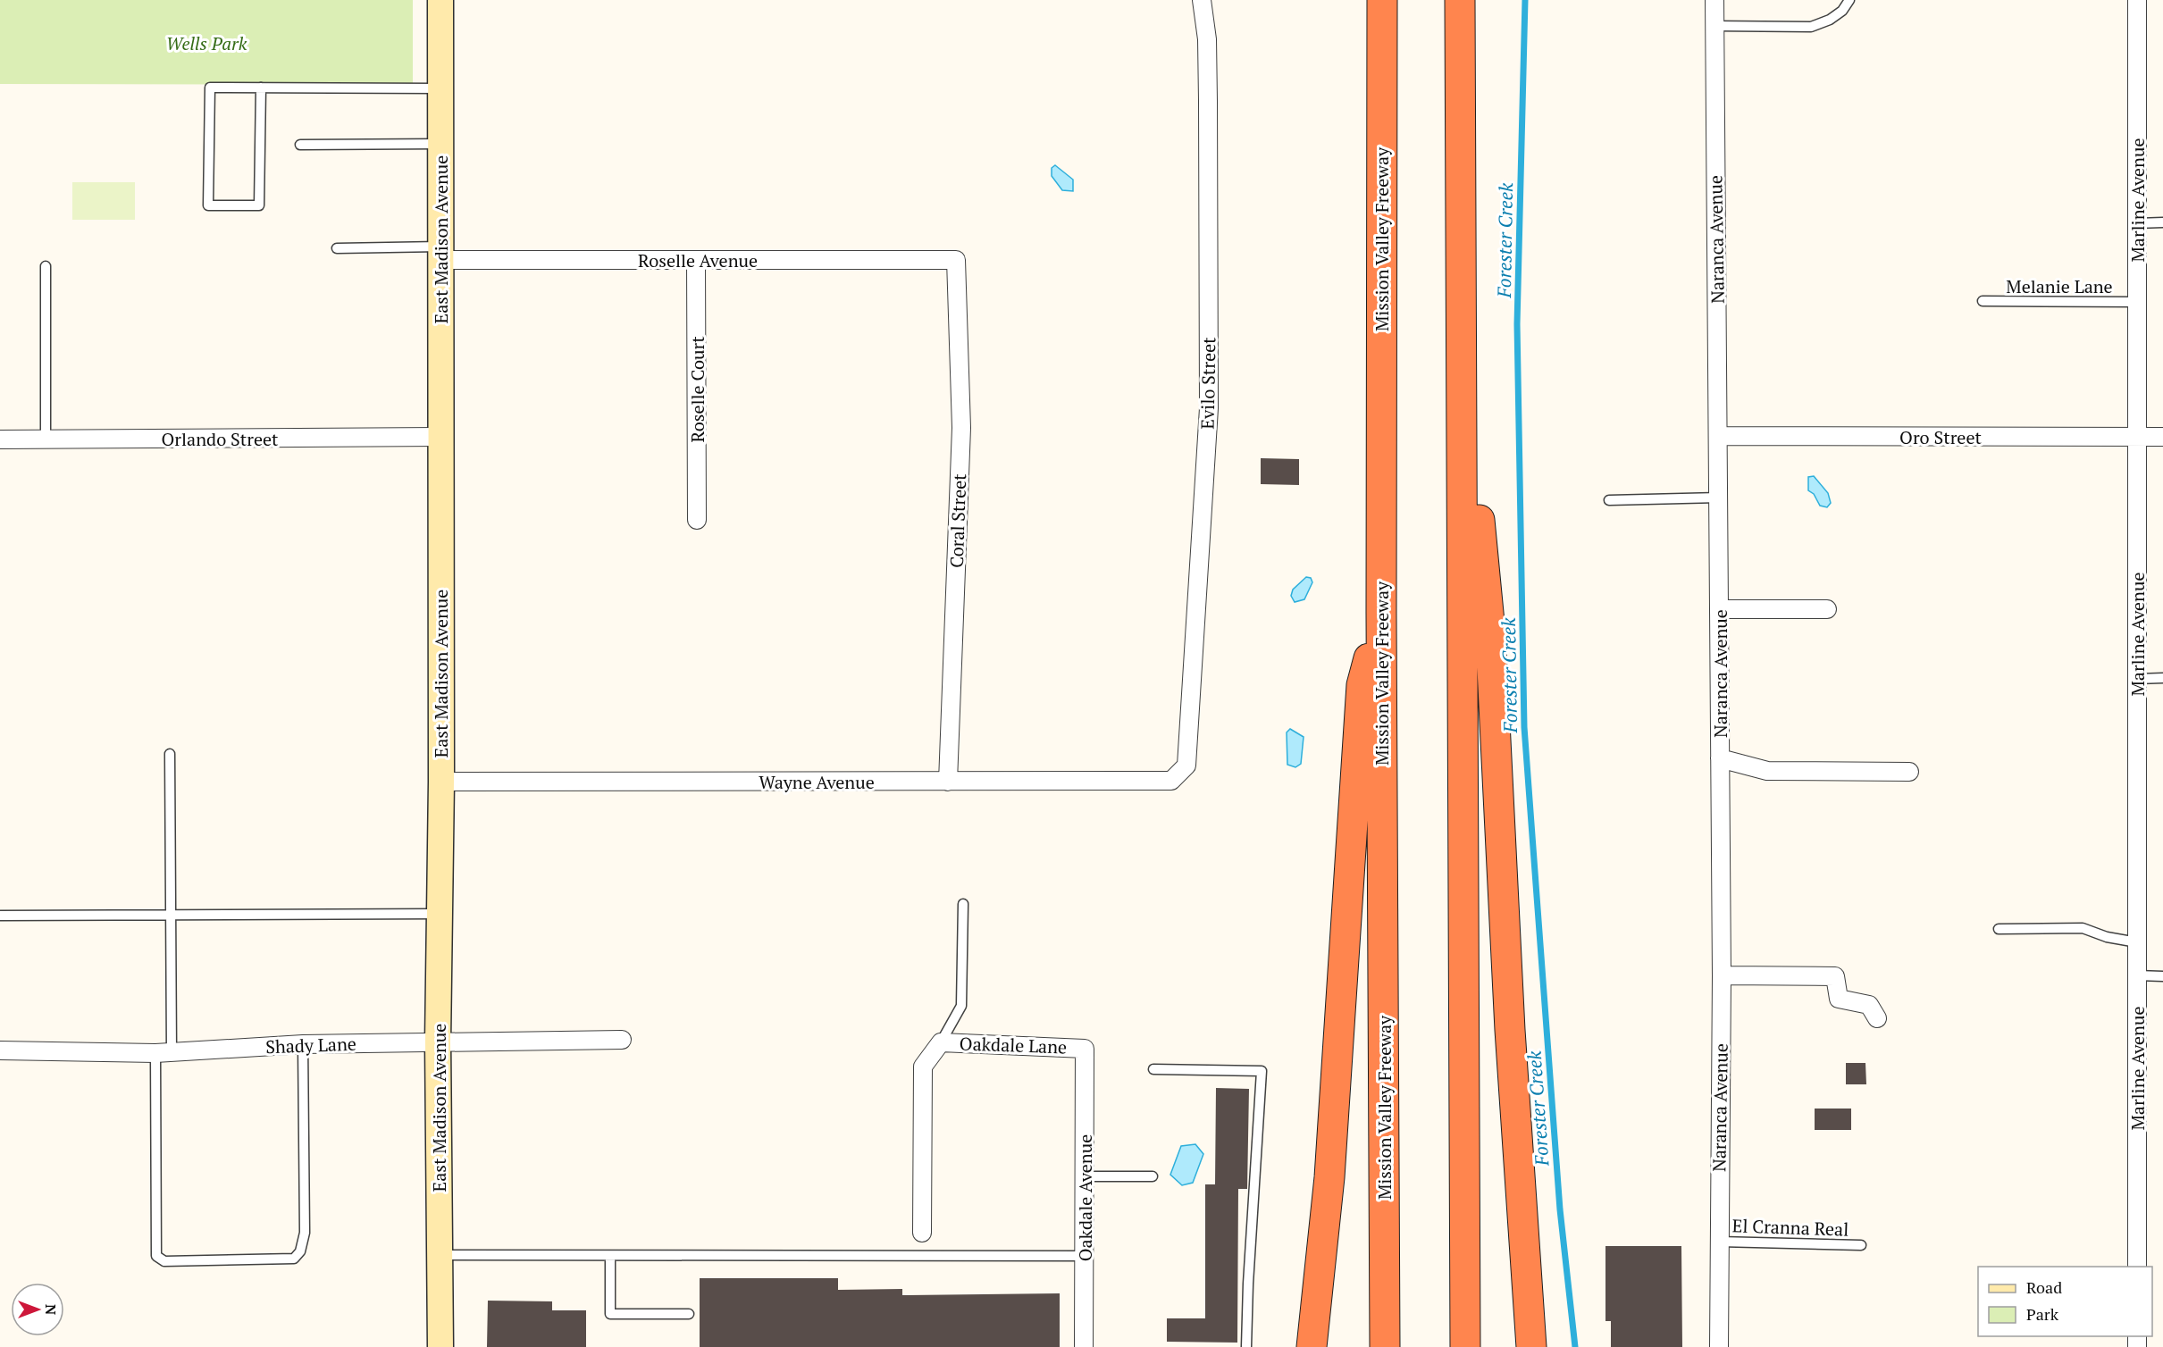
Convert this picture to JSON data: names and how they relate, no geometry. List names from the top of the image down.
{
  "streets": {
    "highway": ["Mission Valley Freeway"],
    "street": [
      "Marline Avenue",
      "East Madison Avenue",
      "Naranca Avenue",
      "Roselle Avenue",
      "Evilo Street",
      "Roselle Court",
      "Oro Street",
      "Orlando Street",
      "Coral Street",
      "Wayne Avenue",
      "Shady Lane",
      "Oakdale Lane",
      "Oakdale Avenue"
    ],
    "lane": ["Melanie Lane", "El Cranna Real"]
  },
  "crossings": [
    ["Marline Avenue", "Melanie Lane"],
    ["Marline Avenue", "Oro Street"],
    ["East Madison Avenue", "Roselle Avenue"],
    ["East Madison Avenue", "Orlando Street"],
    ["East Madison Avenue", "Wayne Avenue"],
    ["East Madison Avenue", "Shady Lane"],
    ["Naranca Avenue", "Oro Street"],
    ["Naranca Avenue", "El Cranna Real"],
    ["Roselle Avenue", "Roselle Court"],
    ["Roselle Avenue", "Coral Street"],
    ["Evilo Street", "Wayne Avenue"],
    ["Coral Street", "Wayne Avenue"],
    ["Oakdale Lane", "Oakdale Avenue"]
  ],
  "water": ["Forester Creek"],
  "parks": ["Wells Park"],
  "legend": ["Road", "Park"],
  "north": "right"
}
